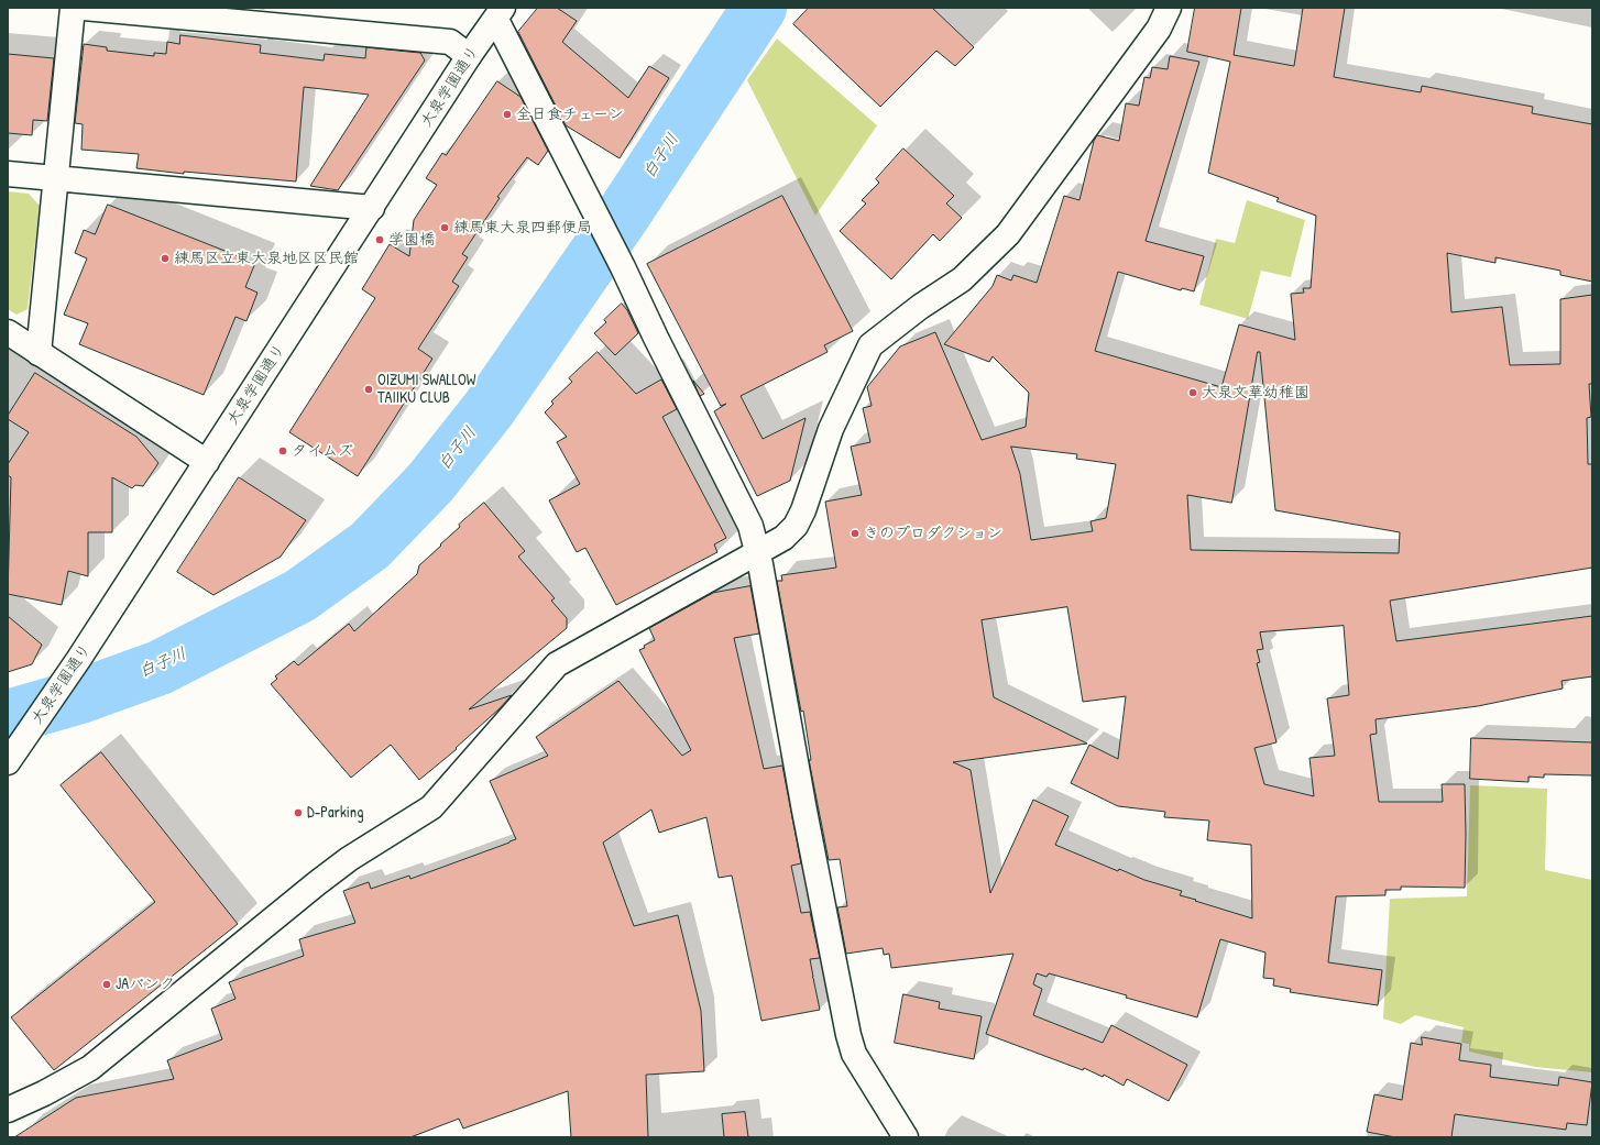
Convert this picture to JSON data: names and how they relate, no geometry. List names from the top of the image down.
{
  "streets": {
    "street": ["大泉学園通り"]
  },
  "water": ["白子川"],
  "places": [
    "全日食チェーン",
    "練馬東大泉四郵便局",
    "学園橋",
    "練馬区立東大泉地区区民館",
    "OIZUMI SWALLOW TAIIKU CLUB",
    "大泉文華幼稚園",
    "タイムズ",
    "きのプロダクション",
    "D-Parking",
    "JAバンク"
  ]
}
